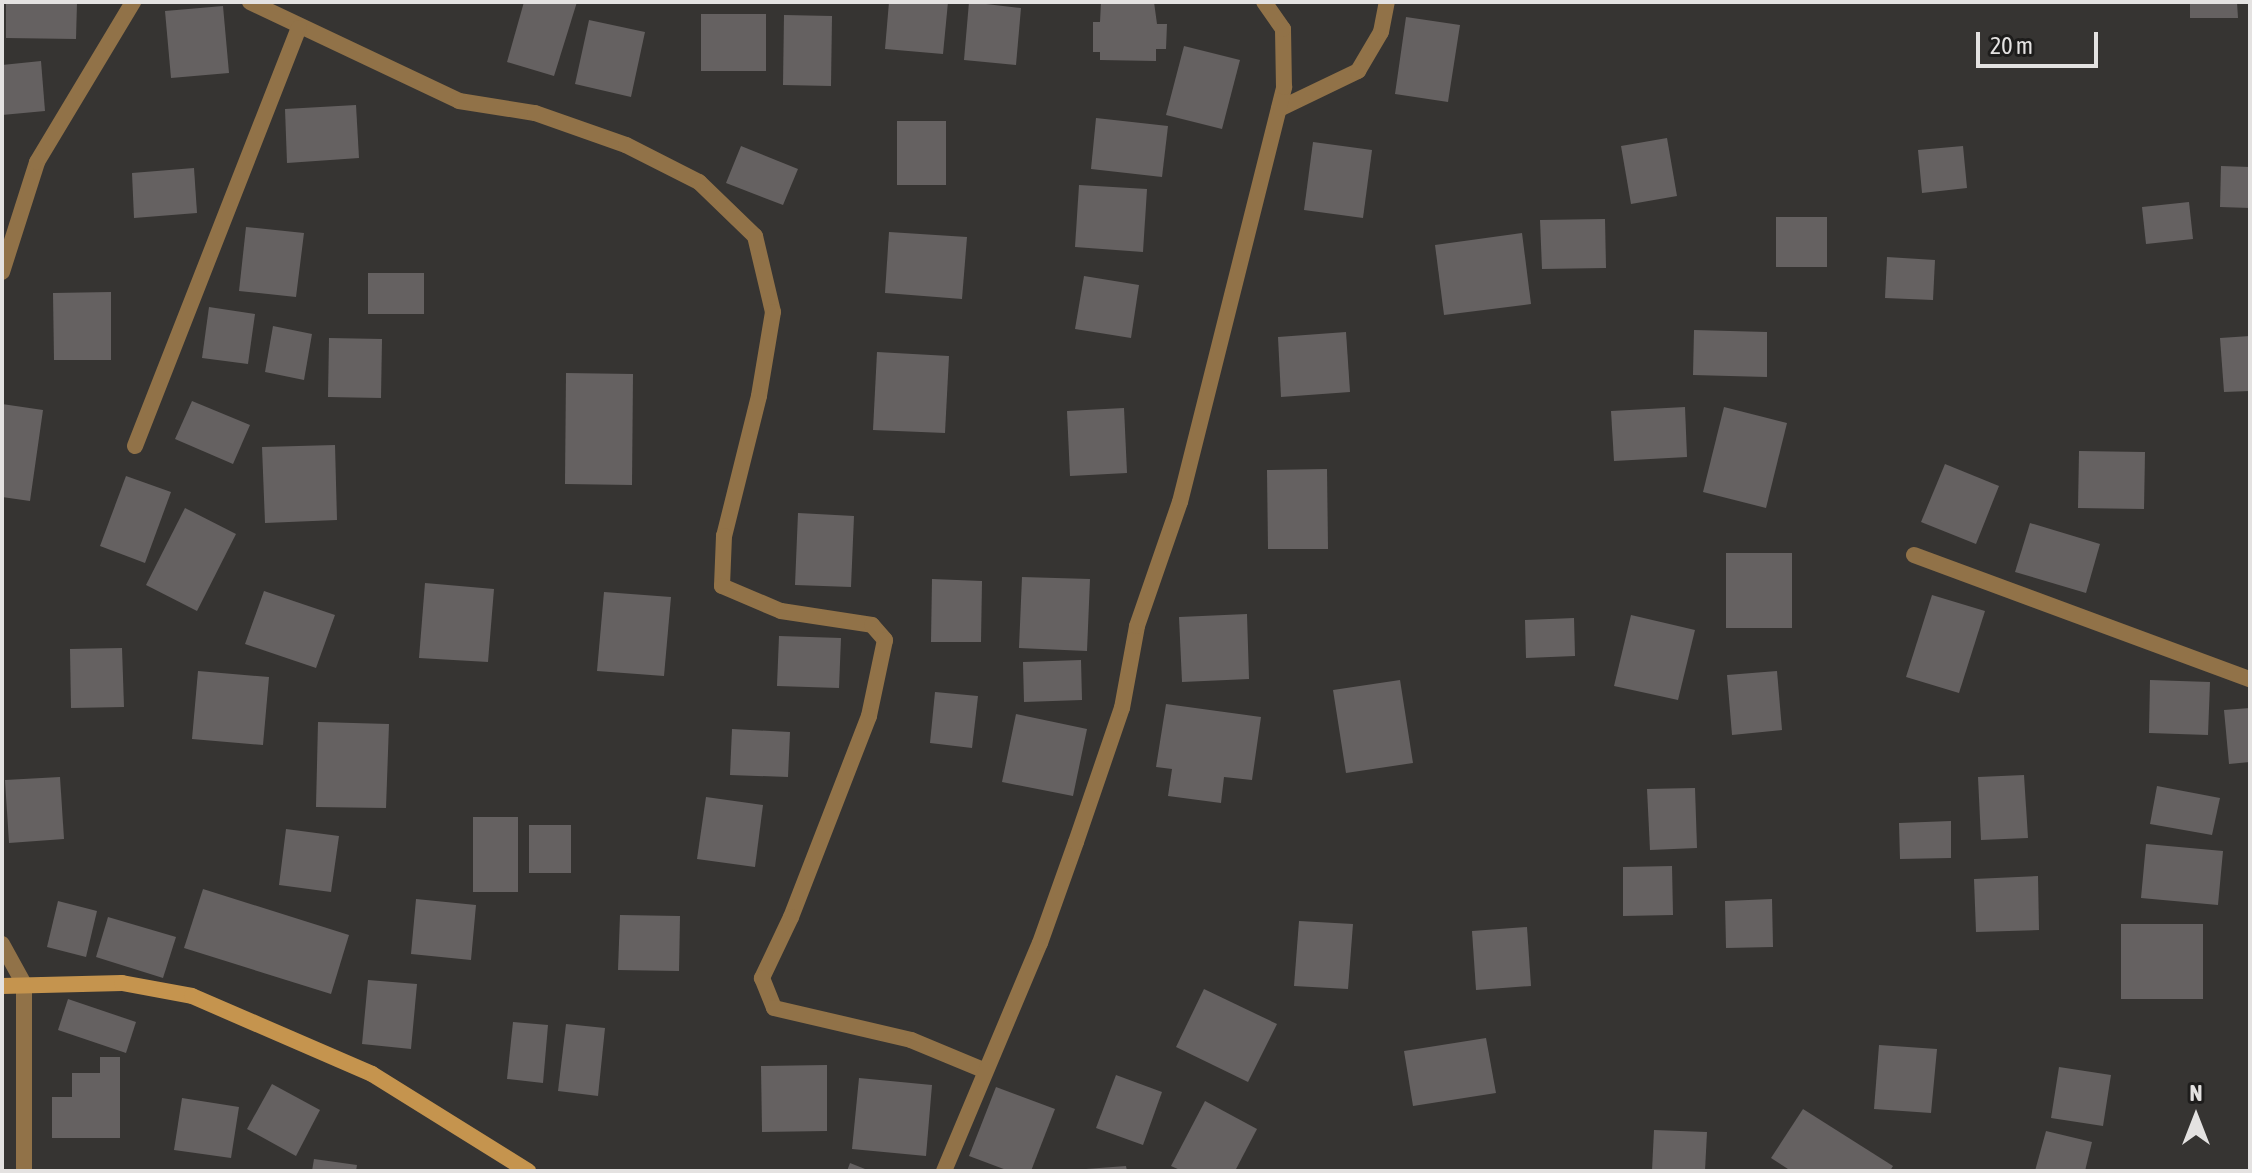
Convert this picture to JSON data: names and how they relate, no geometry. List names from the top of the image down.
{
  "scale_bar": "20 m",
  "north": "top"
}
